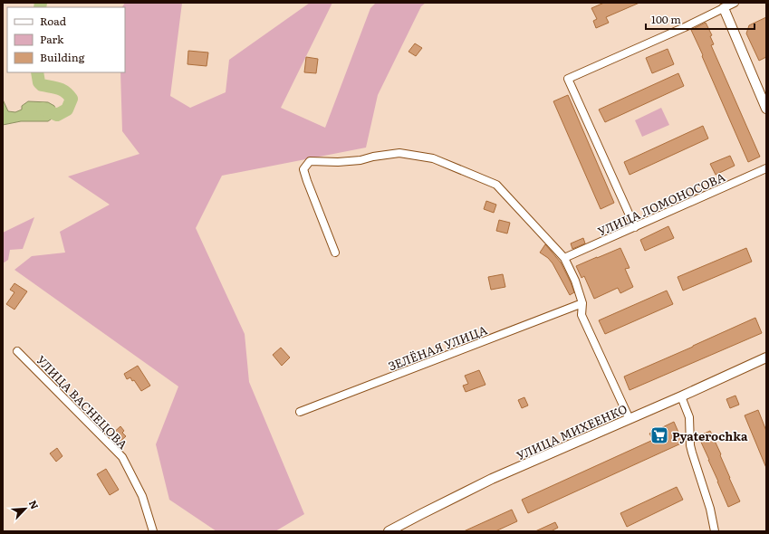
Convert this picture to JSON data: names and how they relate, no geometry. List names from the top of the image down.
{
  "streets": {
    "street": [
      "УЛИЦА ЛОМОНОСОВА",
      "ЗЕЛЁНАЯ УЛИЦА",
      "УЛИЦА ВАСНЕЦОВА",
      "УЛИЦА МИХЕЕНКО"
    ]
  },
  "places": {
    "supermarket": ["Pyaterochka"]
  },
  "legend": ["Road", "Park", "Building"],
  "scale_bar": "100 m",
  "north": "top right"
}
